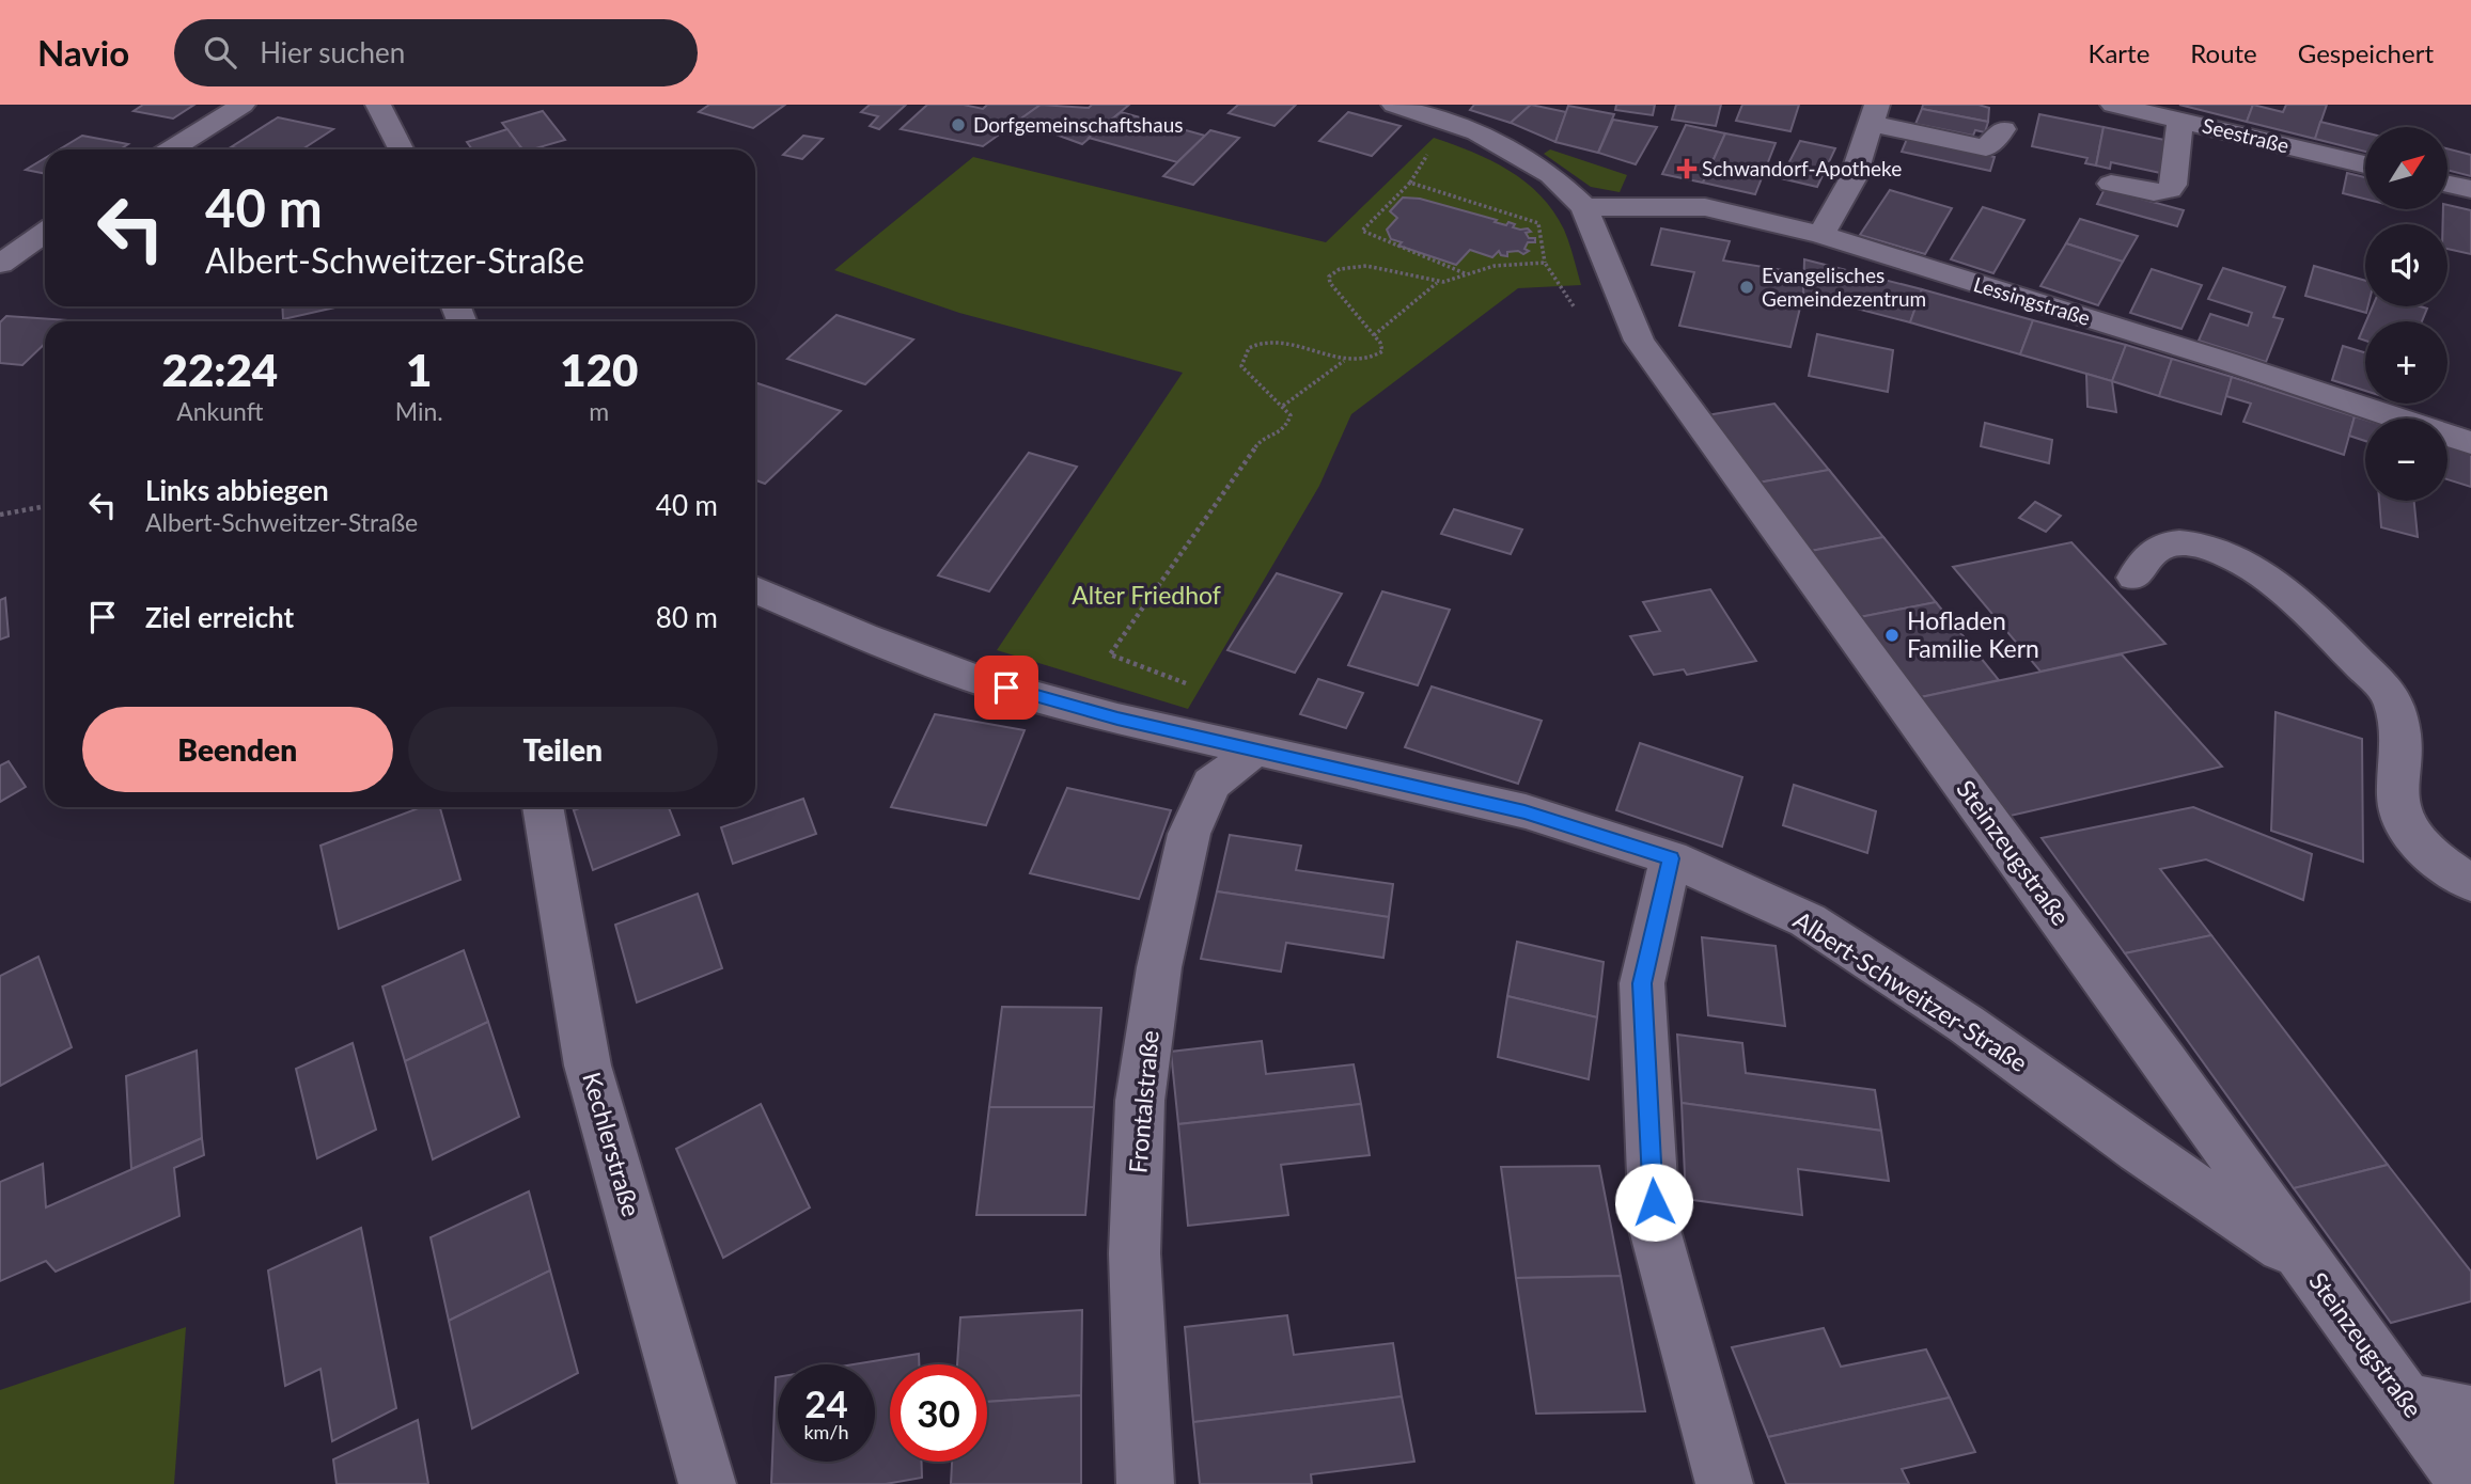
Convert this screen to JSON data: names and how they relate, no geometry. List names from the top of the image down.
{
  "streets": {
    "street": [
      "Seestraße",
      "Lessingstraße",
      "Steinzeugstraße",
      "Albert-Schweitzer-Straße",
      "Frontalstraße",
      "Kechlerstraße"
    ]
  },
  "crossings": [
    ["Lessingstraße", "Steinzeugstraße"],
    ["Steinzeugstraße", "Albert-Schweitzer-Straße"],
    ["Albert-Schweitzer-Straße", "Frontalstraße"]
  ],
  "parks": ["Alter Friedhof"],
  "places": {
    "other": ["Dorfgemeinschaftshaus", "Evangelisches Gemeindezentrum", "Hofladen Familie Kern"],
    "health": ["Schwandorf-Apotheke"]
  },
  "north": "top right",
  "page": {
    "header": "Navio",
    "search": "Hier suchen",
    "nav": ["Karte", "Route", "Gespeichert"],
    "map_buttons": ["+", "−"],
    "turn": ["40 m", "Albert-Schweitzer-Straße"],
    "eta": [
      "22:24",
      "Ankunft",
      "1",
      "Min.",
      "120",
      "m"
    ],
    "list": [
      {
        "name": "Links abbiegen",
        "note": "Albert-Schweitzer-Straße",
        "value": "40 m"
      },
      {
        "name": "Ziel erreicht",
        "value": "80 m"
      }
    ],
    "buttons": ["Beenden", "Teilen"],
    "speed": "24 km/h",
    "limit": "30"
  }
}
